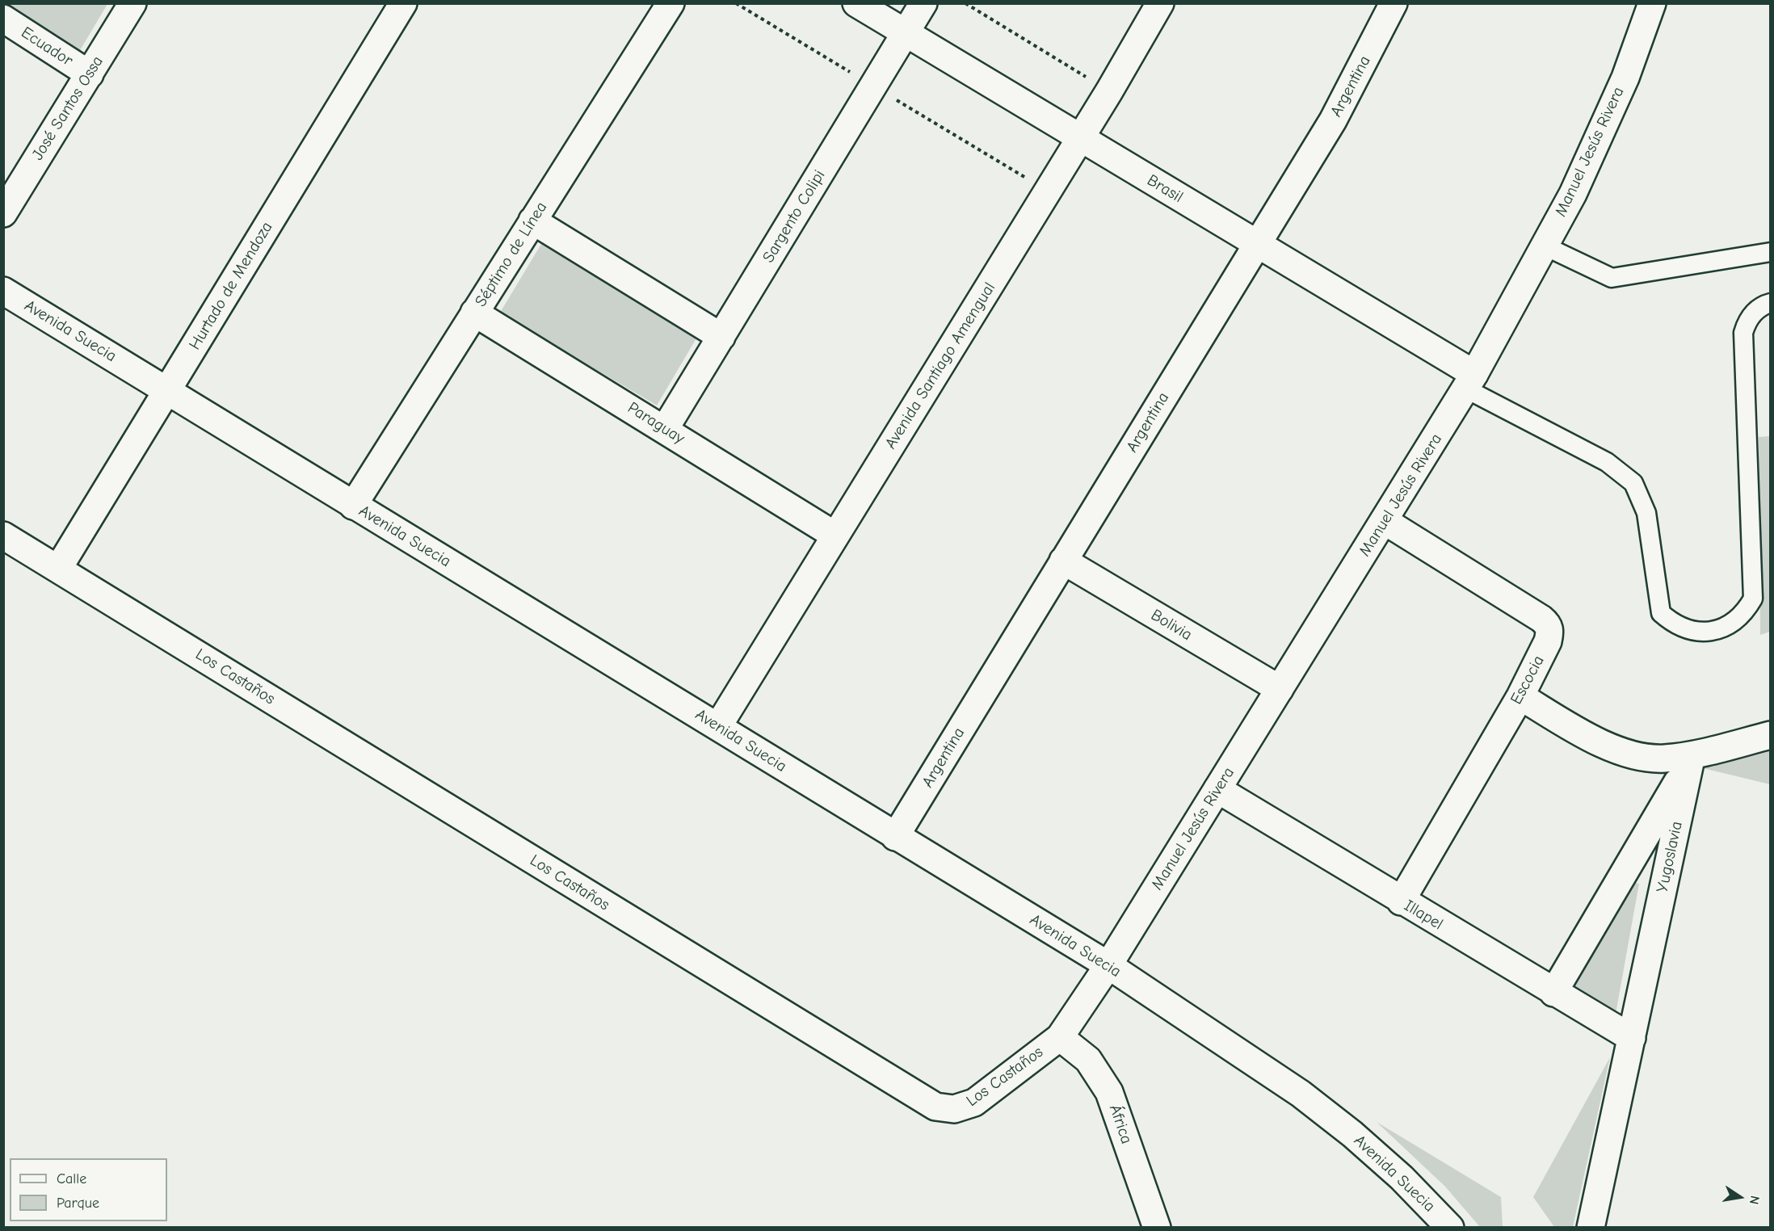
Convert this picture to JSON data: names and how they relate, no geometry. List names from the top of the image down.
{
  "streets": {
    "street": [
      "Ecuador",
      "Argentina",
      "José Santos Ossa",
      "Manuel Jesús Rivera",
      "Brasil",
      "Sargento Colipi",
      "Séptimo de Línea",
      "Hurtado de Mendoza",
      "Avenida Suecia",
      "Avenida Santiago Amengual",
      "Paraguay",
      "Bolivia",
      "Los Castaños",
      "Escocia",
      "Yugoslavia",
      "Illapel",
      "África"
    ]
  },
  "crossings": [
    ["Ecuador", "José Santos Ossa"],
    ["Argentina", "Brasil"],
    ["Argentina", "Avenida Suecia"],
    ["Argentina", "Bolivia"],
    ["Manuel Jesús Rivera", "Brasil"],
    ["Manuel Jesús Rivera", "Avenida Suecia"],
    ["Manuel Jesús Rivera", "Bolivia"],
    ["Manuel Jesús Rivera", "Los Castaños"],
    ["Manuel Jesús Rivera", "Escocia"],
    ["Manuel Jesús Rivera", "Illapel"],
    ["Brasil", "Sargento Colipi"],
    ["Brasil", "Avenida Santiago Amengual"],
    ["Sargento Colipi", "Paraguay"],
    ["Séptimo de Línea", "Avenida Suecia"],
    ["Séptimo de Línea", "Paraguay"],
    ["Hurtado de Mendoza", "Avenida Suecia"],
    ["Hurtado de Mendoza", "Los Castaños"],
    ["Avenida Suecia", "Avenida Santiago Amengual"],
    ["Avenida Suecia", "Los Castaños"],
    ["Avenida Santiago Amengual", "Paraguay"],
    ["Los Castaños", "África"],
    ["Escocia", "Illapel"],
    ["Yugoslavia", "Illapel"]
  ],
  "legend": ["Calle", "Parque"],
  "north": "right"
}
